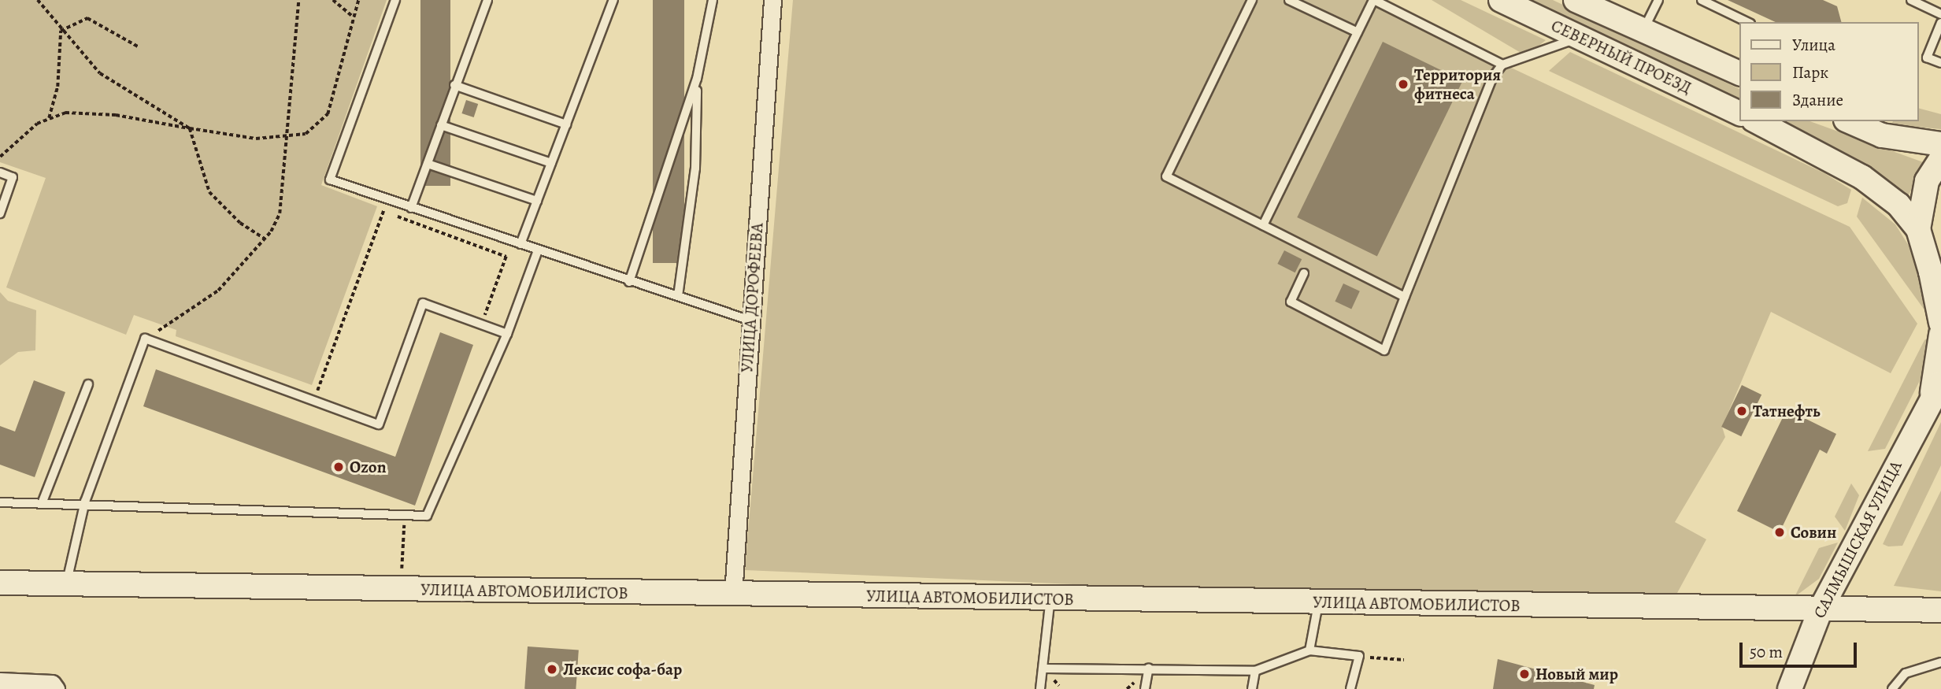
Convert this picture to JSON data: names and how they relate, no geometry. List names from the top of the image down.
{
  "streets": {
    "street": [
      "СЕВЕРНЫЙ ПРОЕЗД",
      "УЛИЦА ДОРОФЕЕВА",
      "САЛМЫШСКАЯ УЛИЦА",
      "УЛИЦА АВТОМОБИЛИСТОВ"
    ]
  },
  "crossings": [
    ["УЛИЦА ДОРОФЕЕВА", "УЛИЦА АВТОМОБИЛИСТОВ"],
    ["САЛМЫШСКАЯ УЛИЦА", "УЛИЦА АВТОМОБИЛИСТОВ"]
  ],
  "places": [
    "Территория фитнеса",
    "Татнефть",
    "Ozon",
    "Совин",
    "Лексис софа-бар",
    "Новый мир"
  ],
  "legend": ["Улица", "Парк", "Здание"],
  "scale_bar": "50 m"
}
